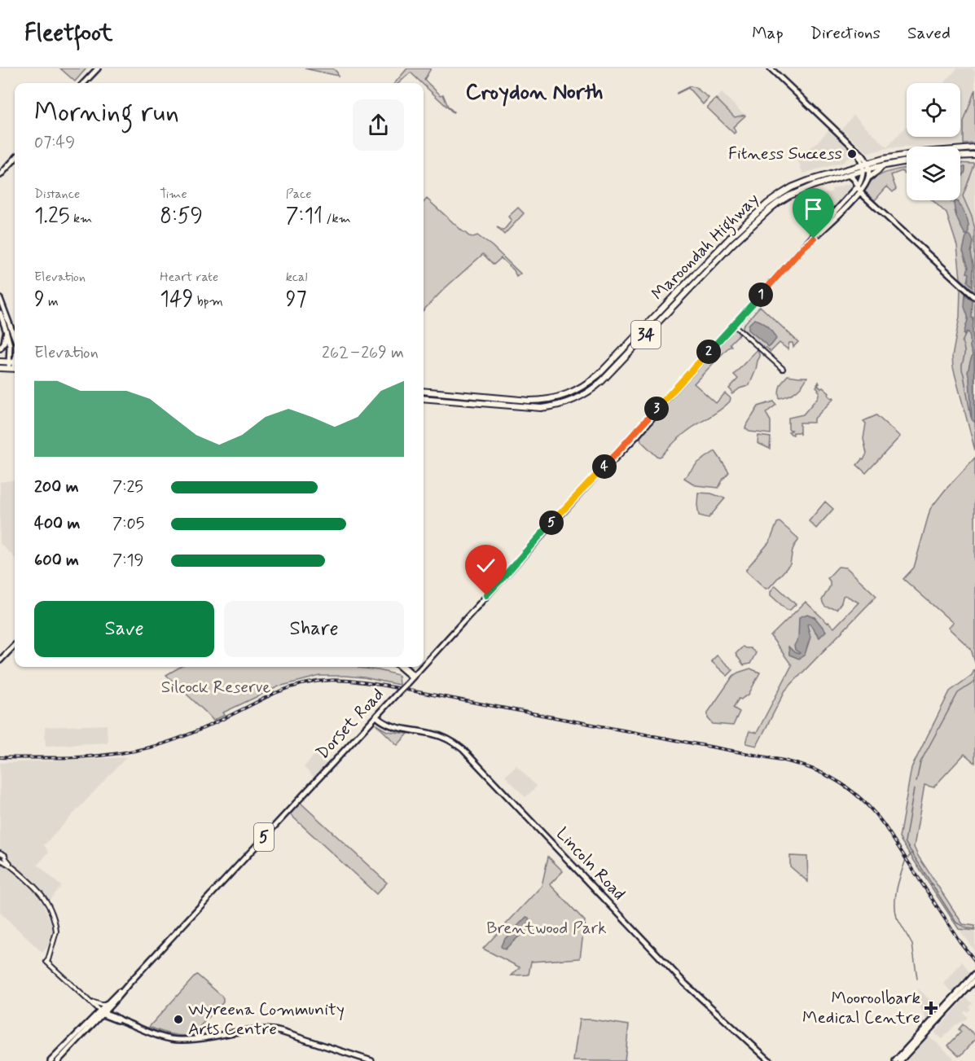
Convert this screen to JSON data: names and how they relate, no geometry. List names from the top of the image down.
{
  "streets": {
    "highway": ["Maroondah Highway", "34"],
    "main road": ["Dorset Road", "5", "Lincoln Road"]
  },
  "crossings": [
    ["Maroondah Highway", "Dorset Road"],
    ["Dorset Road", "Lincoln Road"]
  ],
  "districts": ["Croydon North"],
  "parks": ["Silcock Reserve", "Brentwood Park"],
  "places": {
    "other": ["Fitness Success", "Wyreena Community Arts Centre"],
    "health": ["Mooroolbark Medical Centre"]
  },
  "page": {
    "header": "Fleetfoot",
    "nav": ["Map", "Directions", "Saved"],
    "heading": ["Morning run", "07:49"],
    "stats": [
      ["Distance", "1.25 km"],
      ["Time", "8:59"],
      ["Pace", "7:11 /km"],
      ["Elevation", "9 m"],
      ["Heart rate", "149 bpm"],
      ["kcal", "97"]
    ],
    "pins": [
      "1",
      "2",
      "3",
      "4",
      "5"
    ],
    "chart": ["Elevation", "262–269 m"],
    "list": [
      {
        "name": "200 m",
        "note": "7:25"
      },
      {
        "name": "400 m",
        "note": "7:05"
      },
      {
        "name": "600 m",
        "note": "7:19"
      }
    ],
    "buttons": ["Save", "Share"]
  }
}
